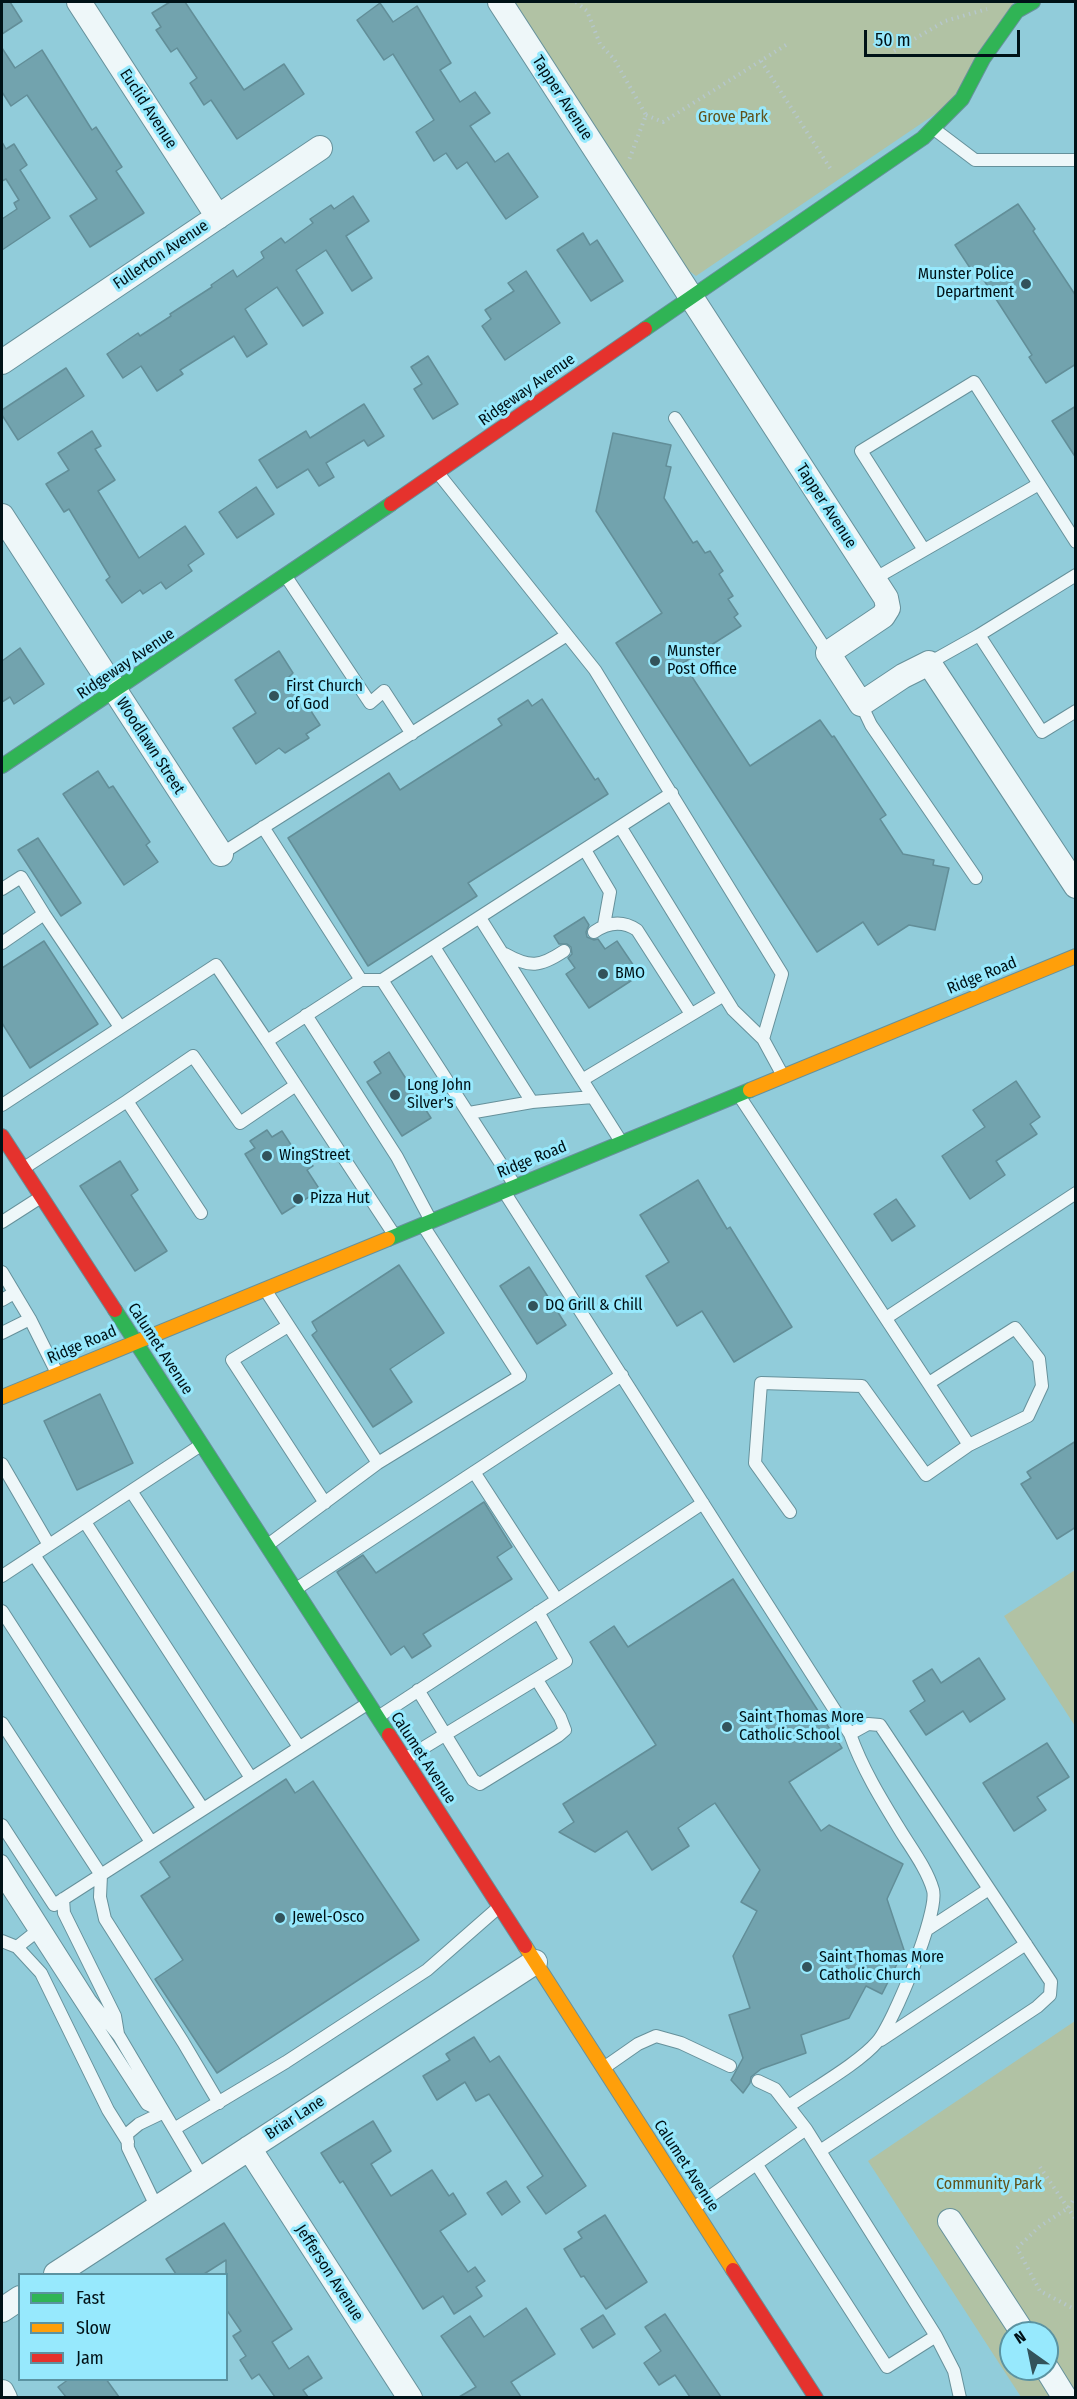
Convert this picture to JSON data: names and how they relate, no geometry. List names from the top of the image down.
{
  "streets": {
    "main road": ["Ridgeway Avenue", "Ridge Road", "Calumet Avenue"],
    "street": [
      "Tapper Avenue",
      "Euclid Avenue",
      "Fullerton Avenue",
      "Woodlawn Street",
      "Briar Lane",
      "Jefferson Avenue"
    ]
  },
  "crossings": [
    ["Tapper Avenue", "Ridgeway Avenue"],
    ["Euclid Avenue", "Fullerton Avenue"],
    ["Ridgeway Avenue", "Woodlawn Street"],
    ["Ridge Road", "Calumet Avenue"],
    ["Calumet Avenue", "Briar Lane"],
    ["Briar Lane", "Jefferson Avenue"]
  ],
  "parks": ["Grove Park", "Community Park"],
  "places": [
    "Munster Police Department",
    "Munster Post Office",
    "First Church of God",
    "BMO",
    "Long John Silver's",
    "WingStreet",
    "Pizza Hut",
    "DQ Grill & Chill",
    "Saint Thomas More Catholic School",
    "Jewel-Osco",
    "Saint Thomas More Catholic Church"
  ],
  "legend": ["Fast", "Slow", "Jam"],
  "scale_bar": "50 m",
  "north": "top left"
}
